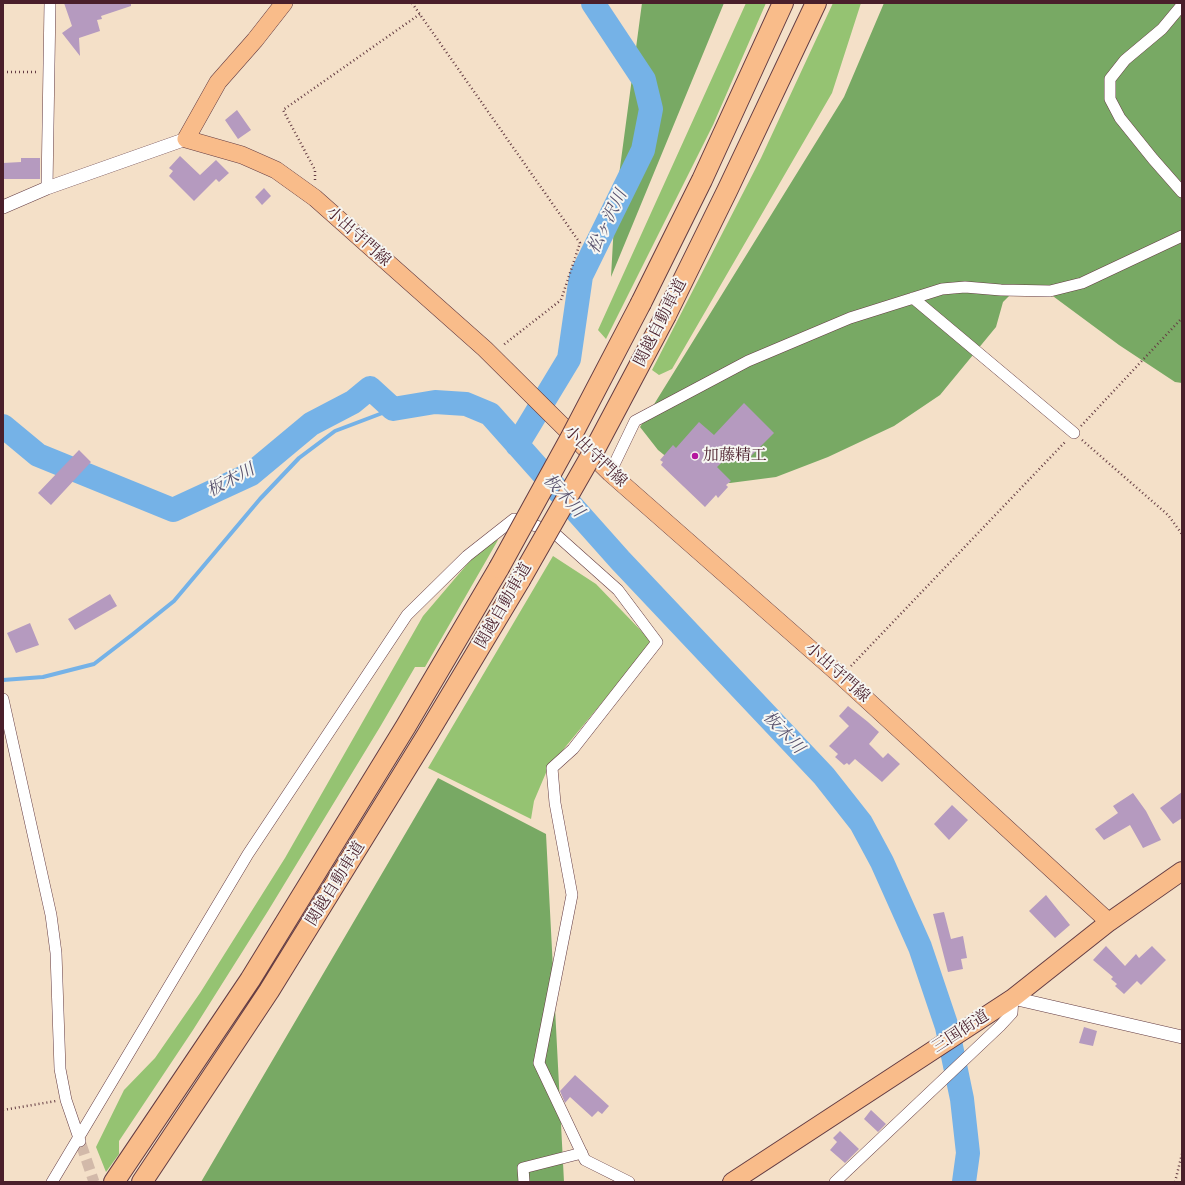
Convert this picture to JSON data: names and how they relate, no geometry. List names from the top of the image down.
{
  "streets": {
    "highway": ["関越自動車道", "三国街道"],
    "main road": ["小出守門線"]
  },
  "crossings": [
    ["小出守門線", "三国街道"]
  ],
  "water": ["松ヶ沢川", "板木川"],
  "places": ["加藤精工"]
}
